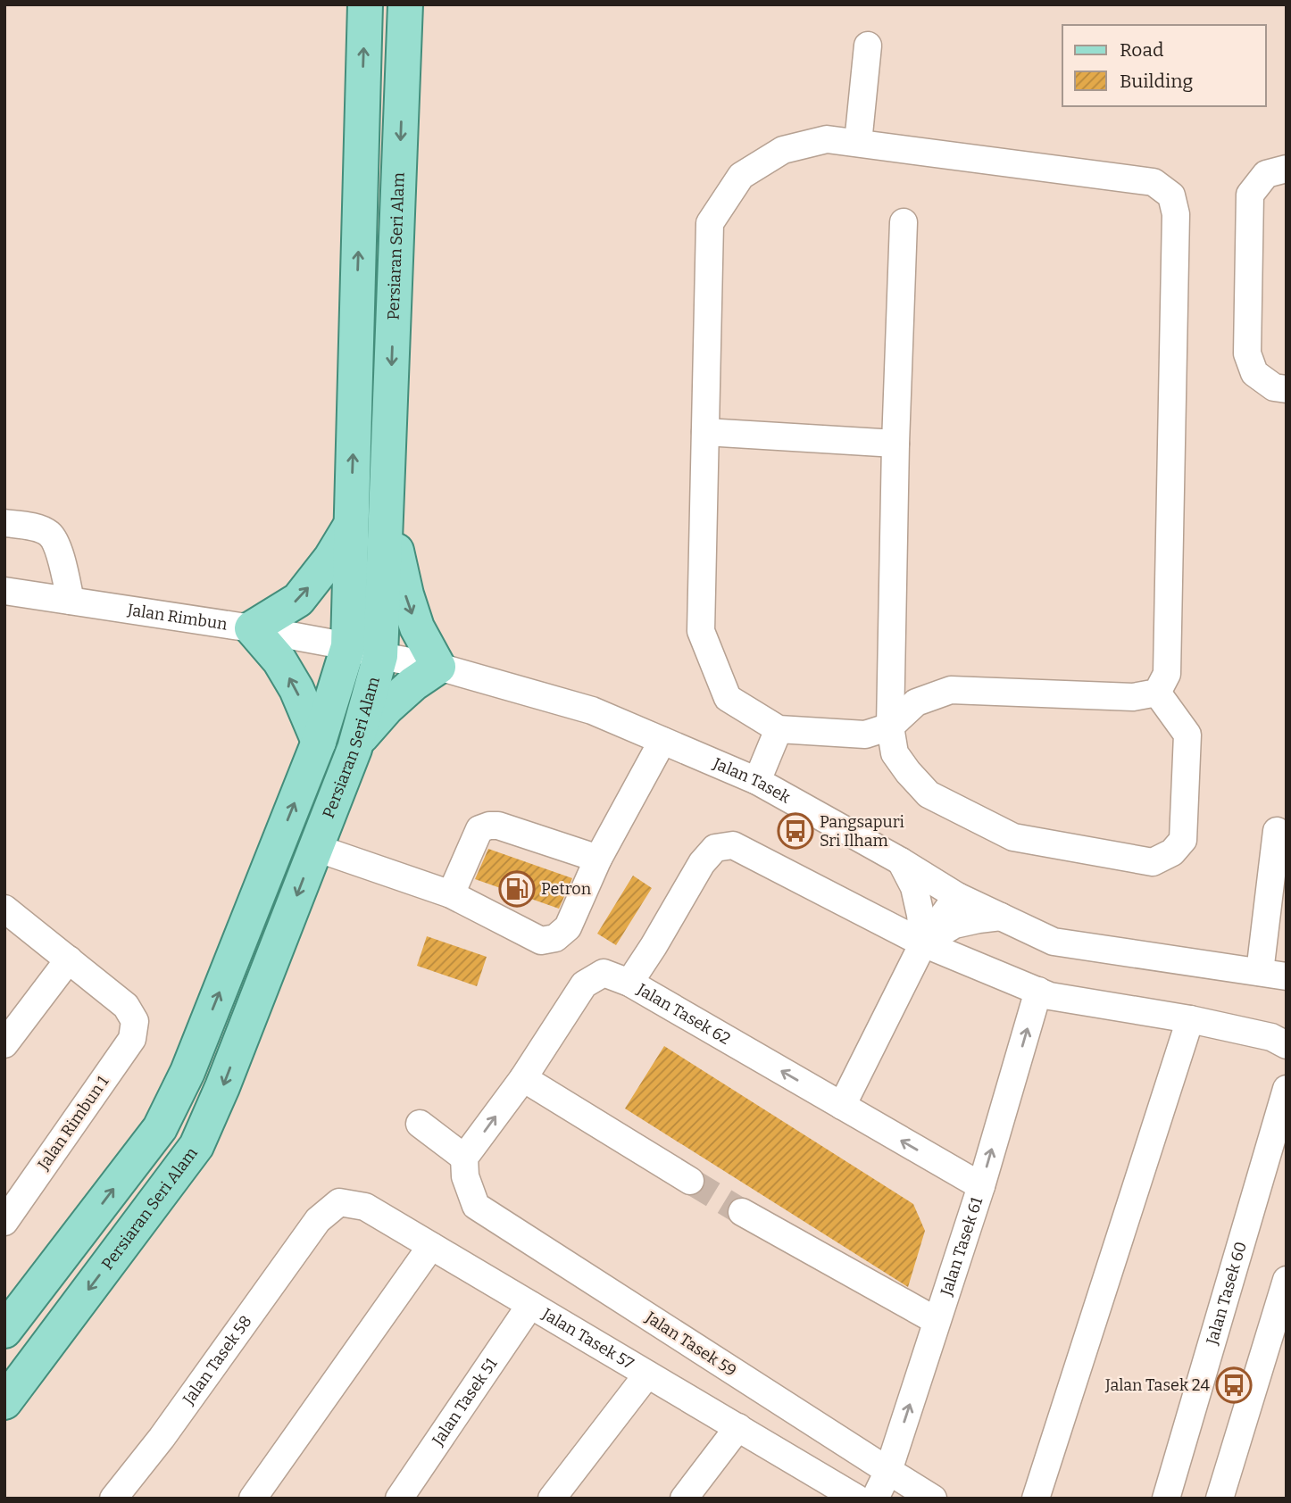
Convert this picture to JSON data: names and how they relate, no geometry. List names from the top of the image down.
{
  "streets": {
    "main road": ["Persiaran Seri Alam"],
    "street": [
      "Jalan Rimbun",
      "Jalan Tasek",
      "Jalan Tasek 62",
      "Jalan Rimbun 1",
      "Jalan Tasek 61",
      "Jalan Tasek 60",
      "Jalan Tasek 57",
      "Jalan Tasek 59",
      "Jalan Tasek 58",
      "Jalan Tasek 51"
    ]
  },
  "crossings": [
    ["Persiaran Seri Alam", "Jalan Rimbun"],
    ["Persiaran Seri Alam", "Jalan Tasek"],
    ["Jalan Rimbun", "Jalan Tasek"],
    ["Jalan Tasek 62", "Jalan Tasek 61"],
    ["Jalan Tasek 62", "Jalan Tasek 59"],
    ["Jalan Tasek 61", "Jalan Tasek 59"],
    ["Jalan Tasek 57", "Jalan Tasek 58"],
    ["Jalan Tasek 57", "Jalan Tasek 51"]
  ],
  "places": {
    "bus stop": ["Pangsapuri Sri Ilham", "Jalan Tasek 24"],
    "fuel station": ["Petron"]
  },
  "legend": ["Road", "Building"]
}
